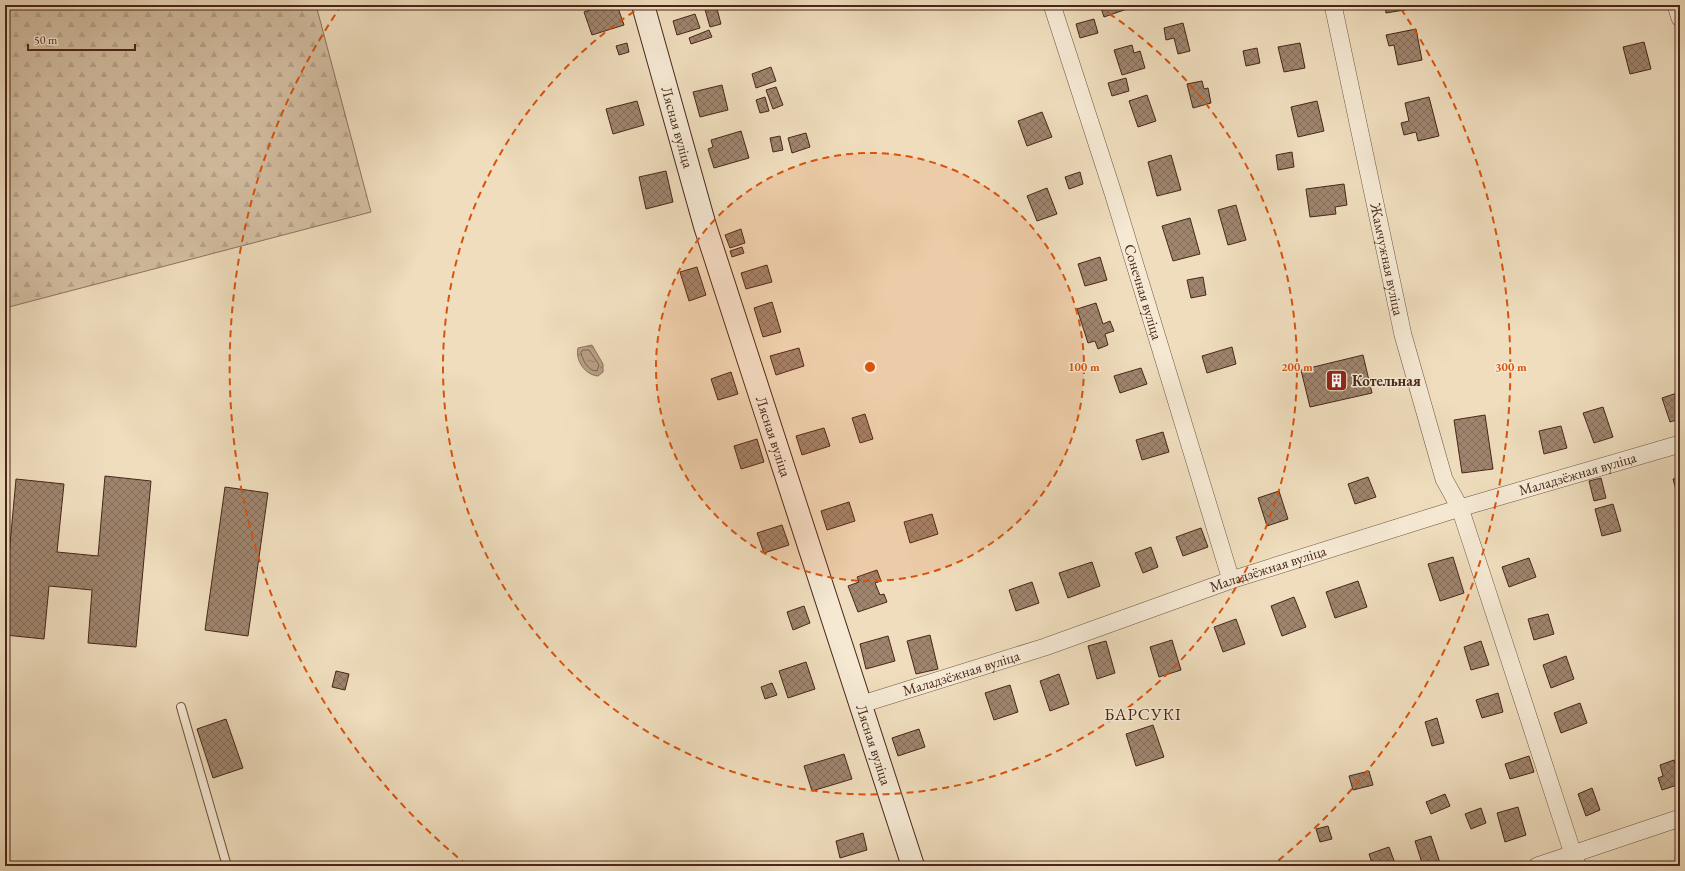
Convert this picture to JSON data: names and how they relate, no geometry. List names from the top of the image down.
{
  "streets": {
    "street": [
      "Лясная вуліца",
      "Жамчужная вуліца",
      "Сонечная вуліца",
      "Маладзёжная вуліца"
    ]
  },
  "crossings": [
    ["Лясная вуліца", "Маладзёжная вуліца"],
    ["Жамчужная вуліца", "Маладзёжная вуліца"],
    ["Сонечная вуліца", "Маладзёжная вуліца"]
  ],
  "districts": ["БАРСУКІ"],
  "places": {
    "building": ["Котельная"]
  },
  "scale_bar": "50 m",
  "rings": ["100 m", "200 m", "300 m"]
}
